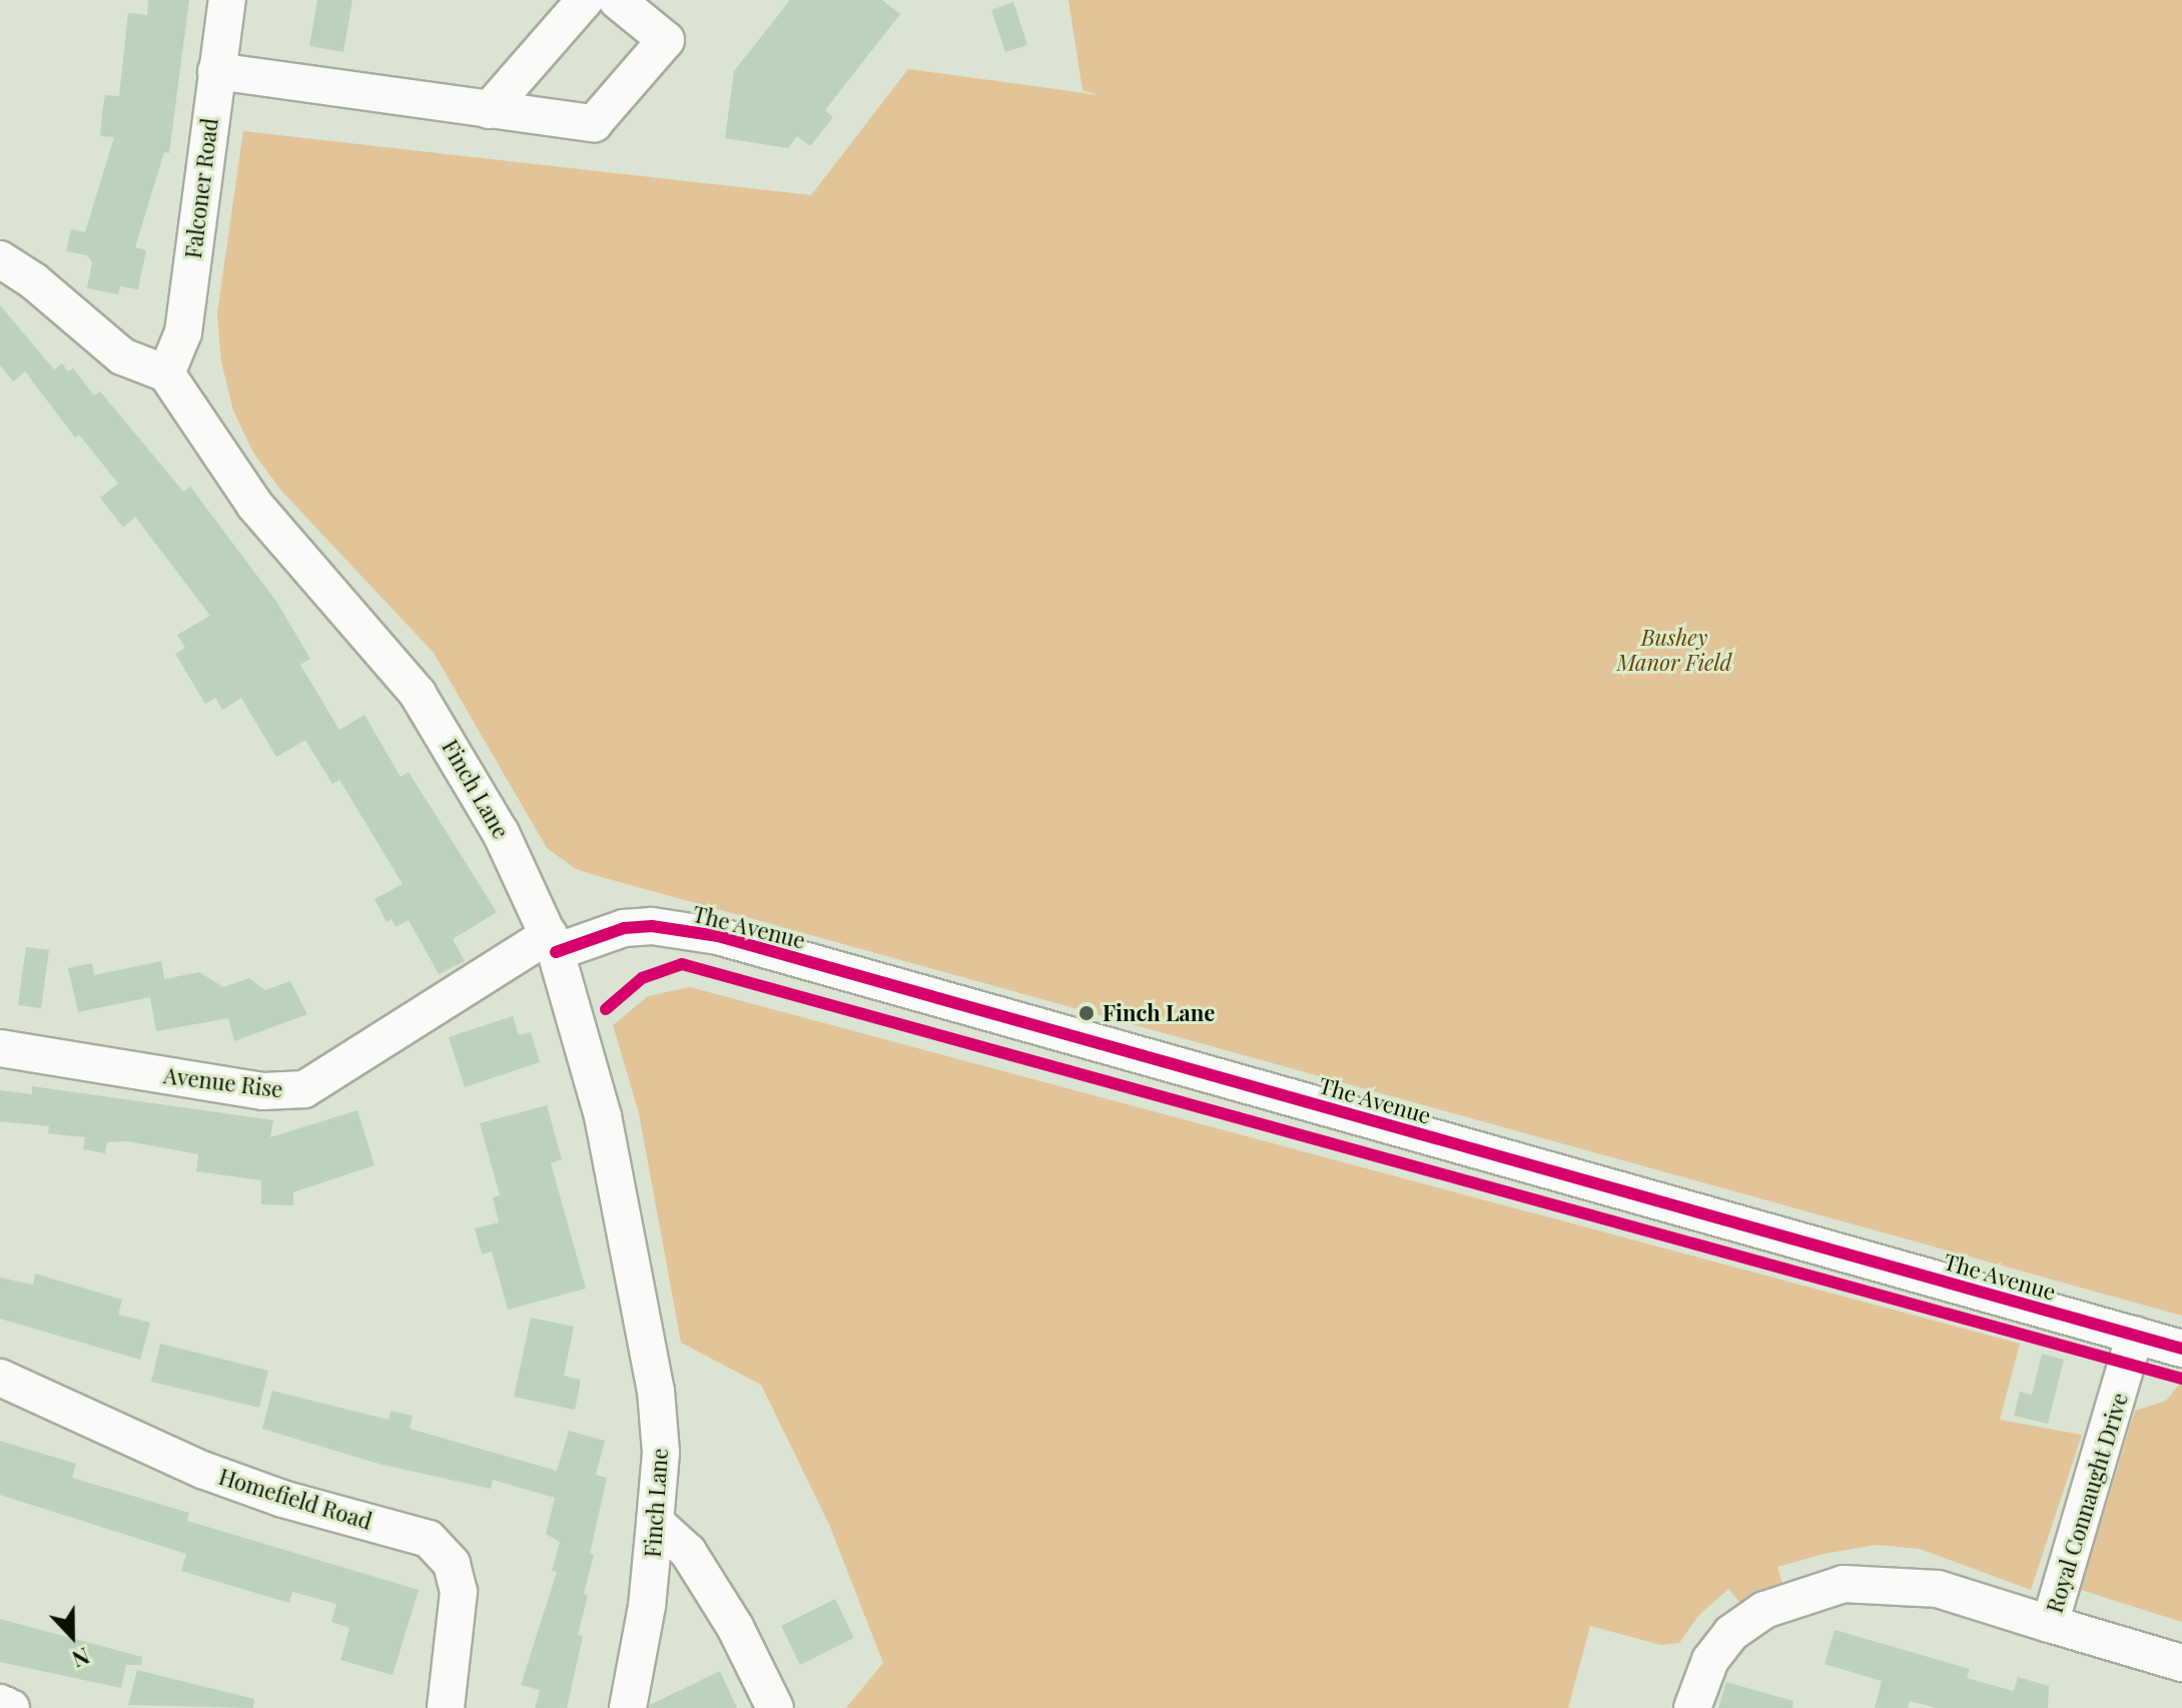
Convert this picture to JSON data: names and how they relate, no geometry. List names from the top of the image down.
{
  "streets": {
    "street": [
      "Falconer Road",
      "Finch Lane",
      "The Avenue",
      "Avenue Rise",
      "Homefield Road",
      "Royal Connaught Drive"
    ]
  },
  "crossings": [
    ["Falconer Road", "Finch Lane"],
    ["Finch Lane", "The Avenue"],
    ["Finch Lane", "Avenue Rise"],
    ["The Avenue", "Avenue Rise"],
    ["The Avenue", "Royal Connaught Drive"]
  ],
  "parks": ["Bushey Manor Field"],
  "places": ["Finch Lane"],
  "north": "bottom"
}
